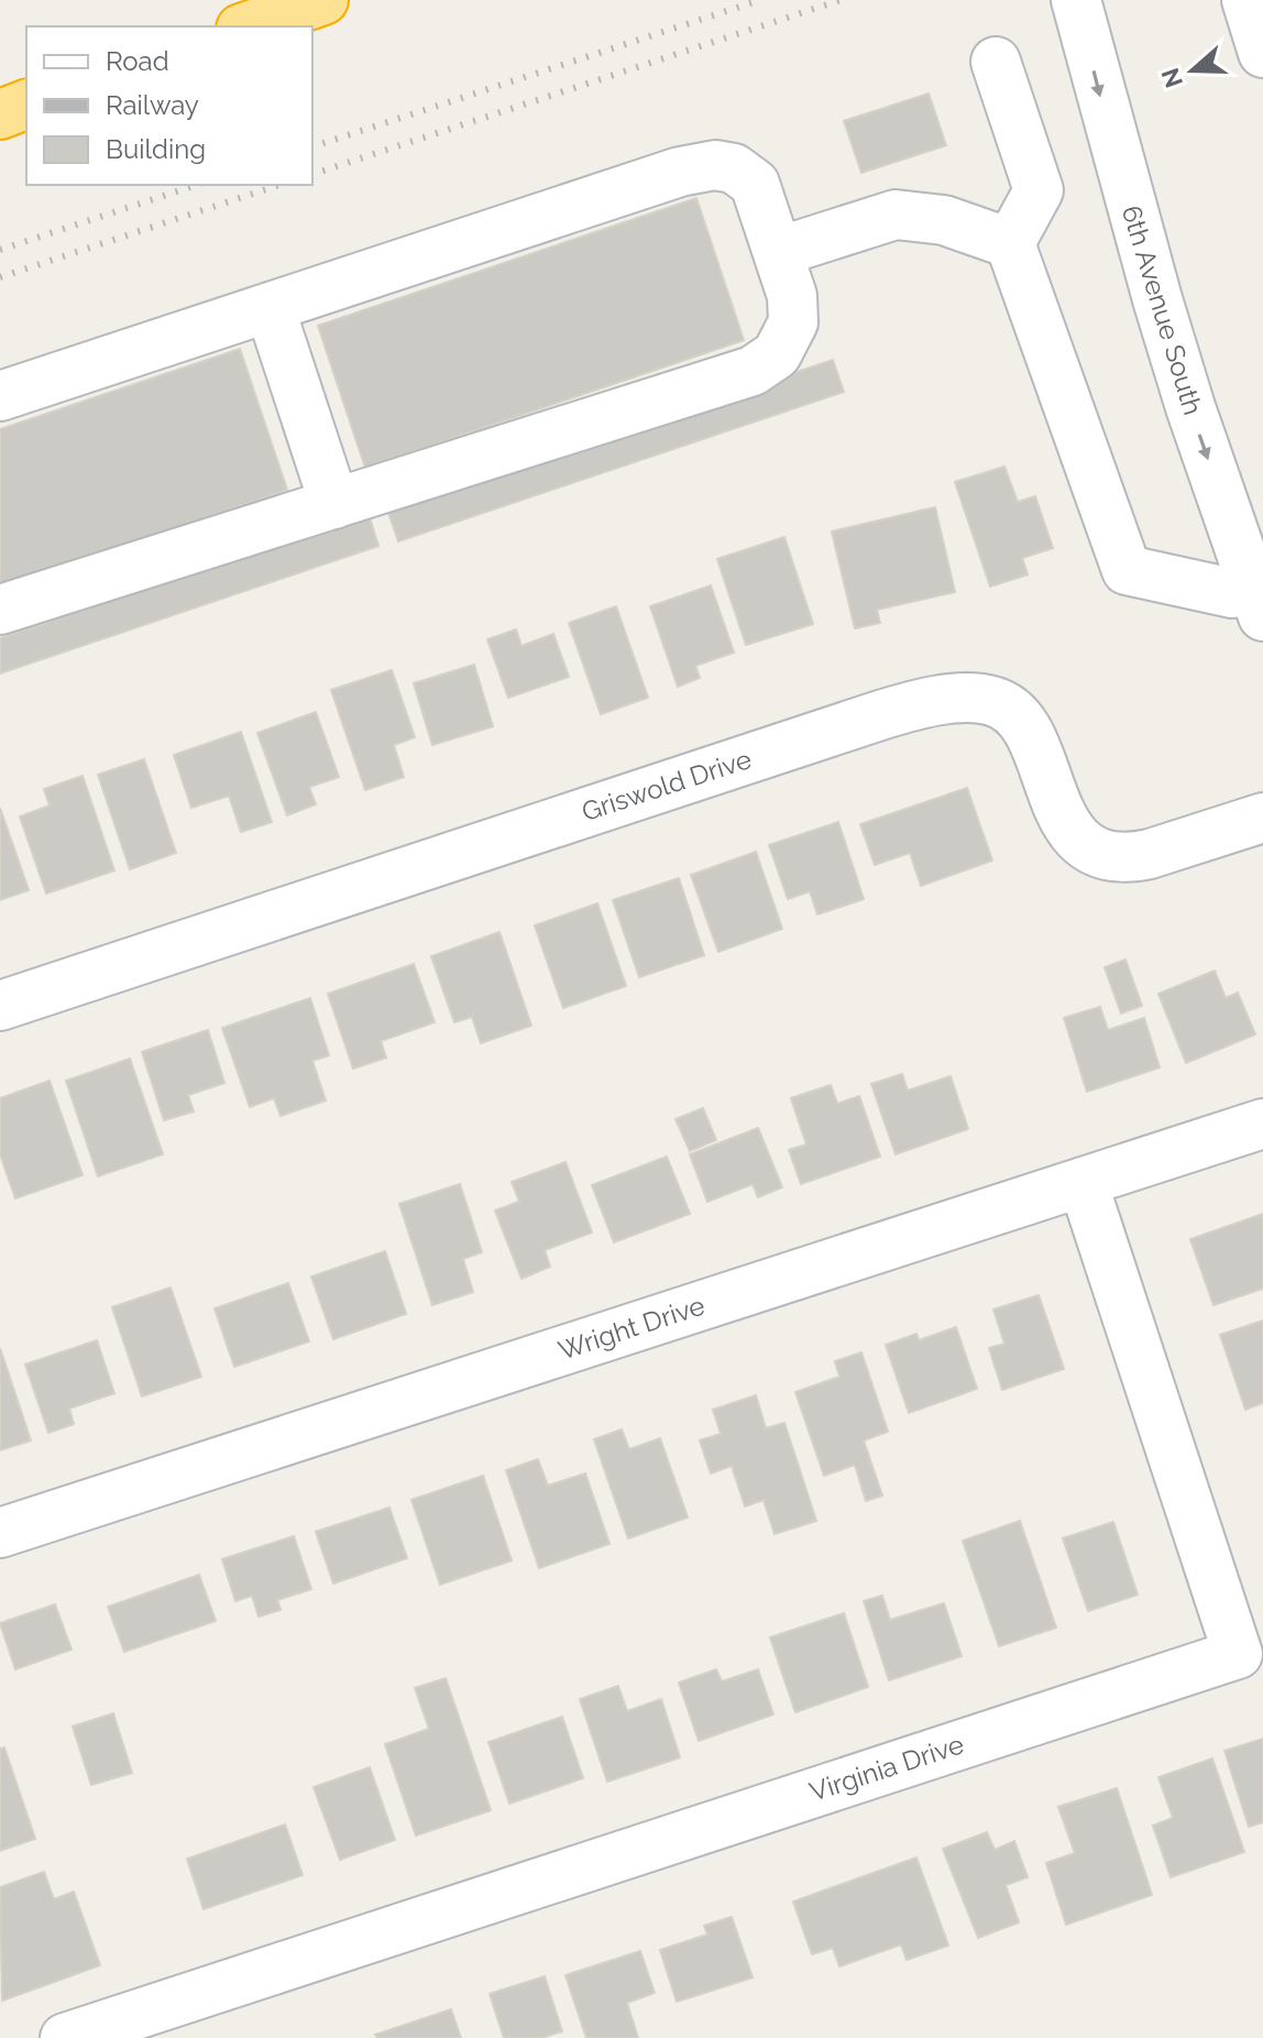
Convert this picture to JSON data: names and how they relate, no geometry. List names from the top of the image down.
{
  "streets": {
    "street": [
      "6th Avenue South",
      "Griswold Drive",
      "Wright Drive",
      "Virginia Drive"
    ]
  },
  "crossings": [
    ["Wright Drive", "Virginia Drive"]
  ],
  "legend": ["Road", "Railway", "Building"],
  "north": "left"
}
